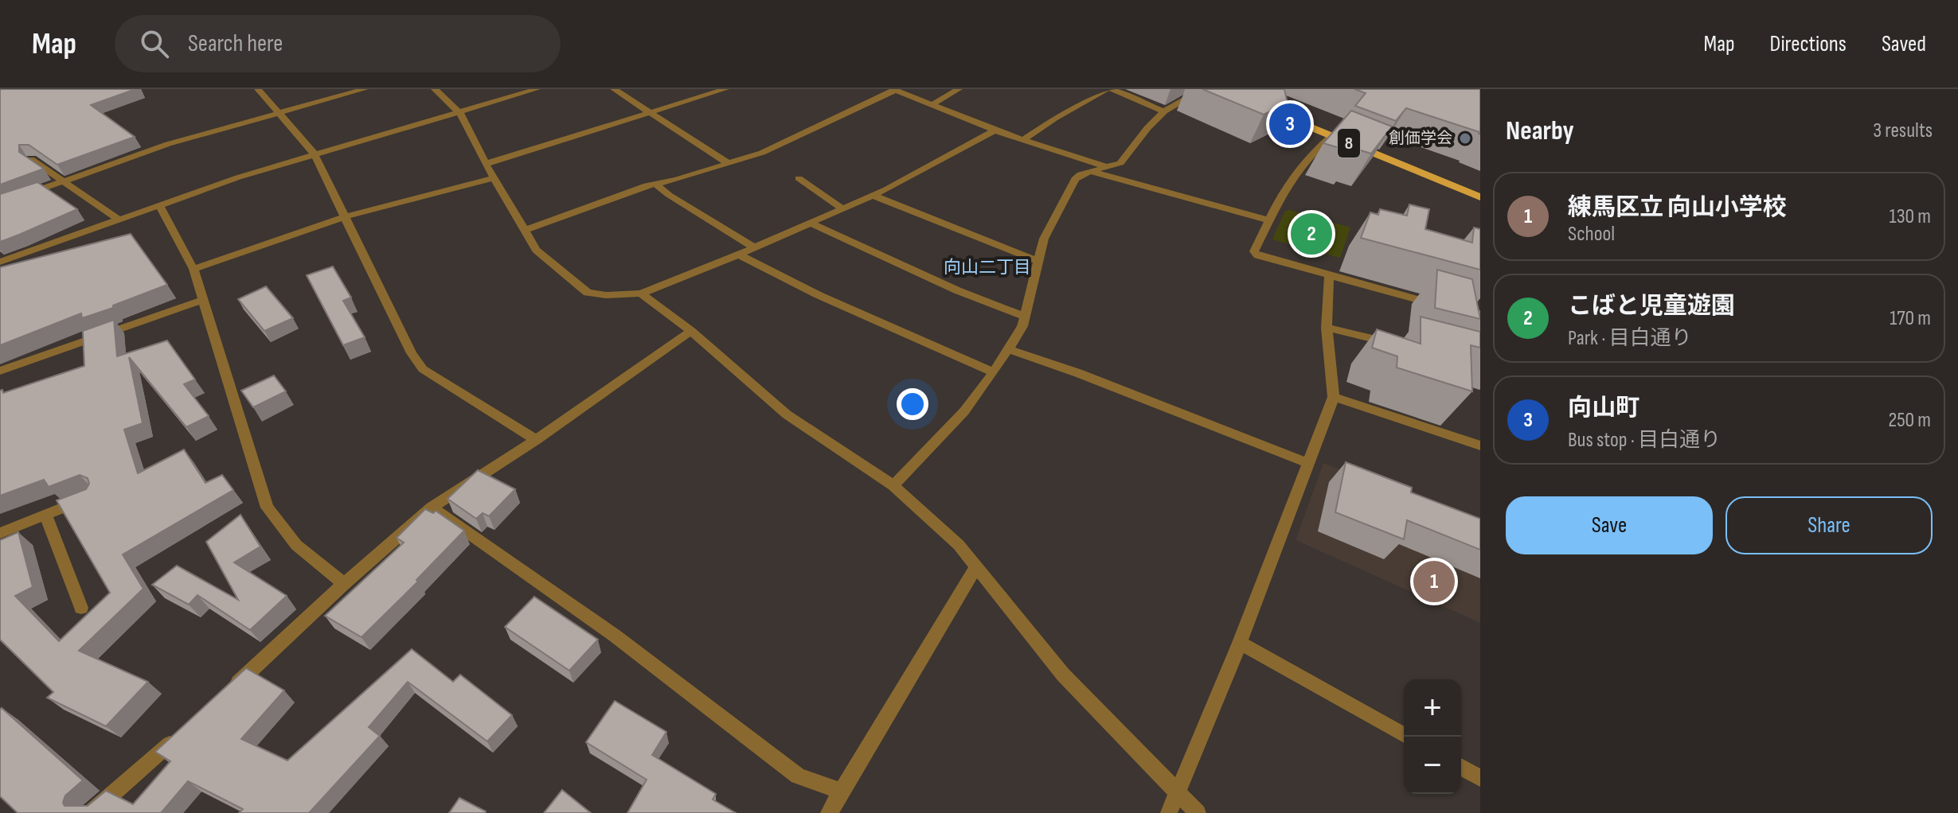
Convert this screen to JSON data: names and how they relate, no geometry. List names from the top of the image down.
{
  "streets": {
    "main road": ["8"]
  },
  "districts": ["向山二丁目"],
  "places": ["創価学会"],
  "page": {
    "header": "Map",
    "search": "Search here",
    "nav": ["Map", "Directions", "Saved"],
    "heading": ["Nearby", "3 results"],
    "pins": ["3", "2", "1"],
    "list": [
      {
        "mark": "1",
        "name": "練馬区立 向山小学校",
        "note": "School",
        "value": "130 m"
      },
      {
        "mark": "2",
        "name": "こばと児童遊園",
        "note": "Park · 目白通り",
        "value": "170 m"
      },
      {
        "mark": "3",
        "name": "向山町",
        "note": "Bus stop · 目白通り",
        "value": "250 m"
      }
    ],
    "buttons": ["Save", "Share"],
    "map_buttons": ["+", "−"]
  }
}
